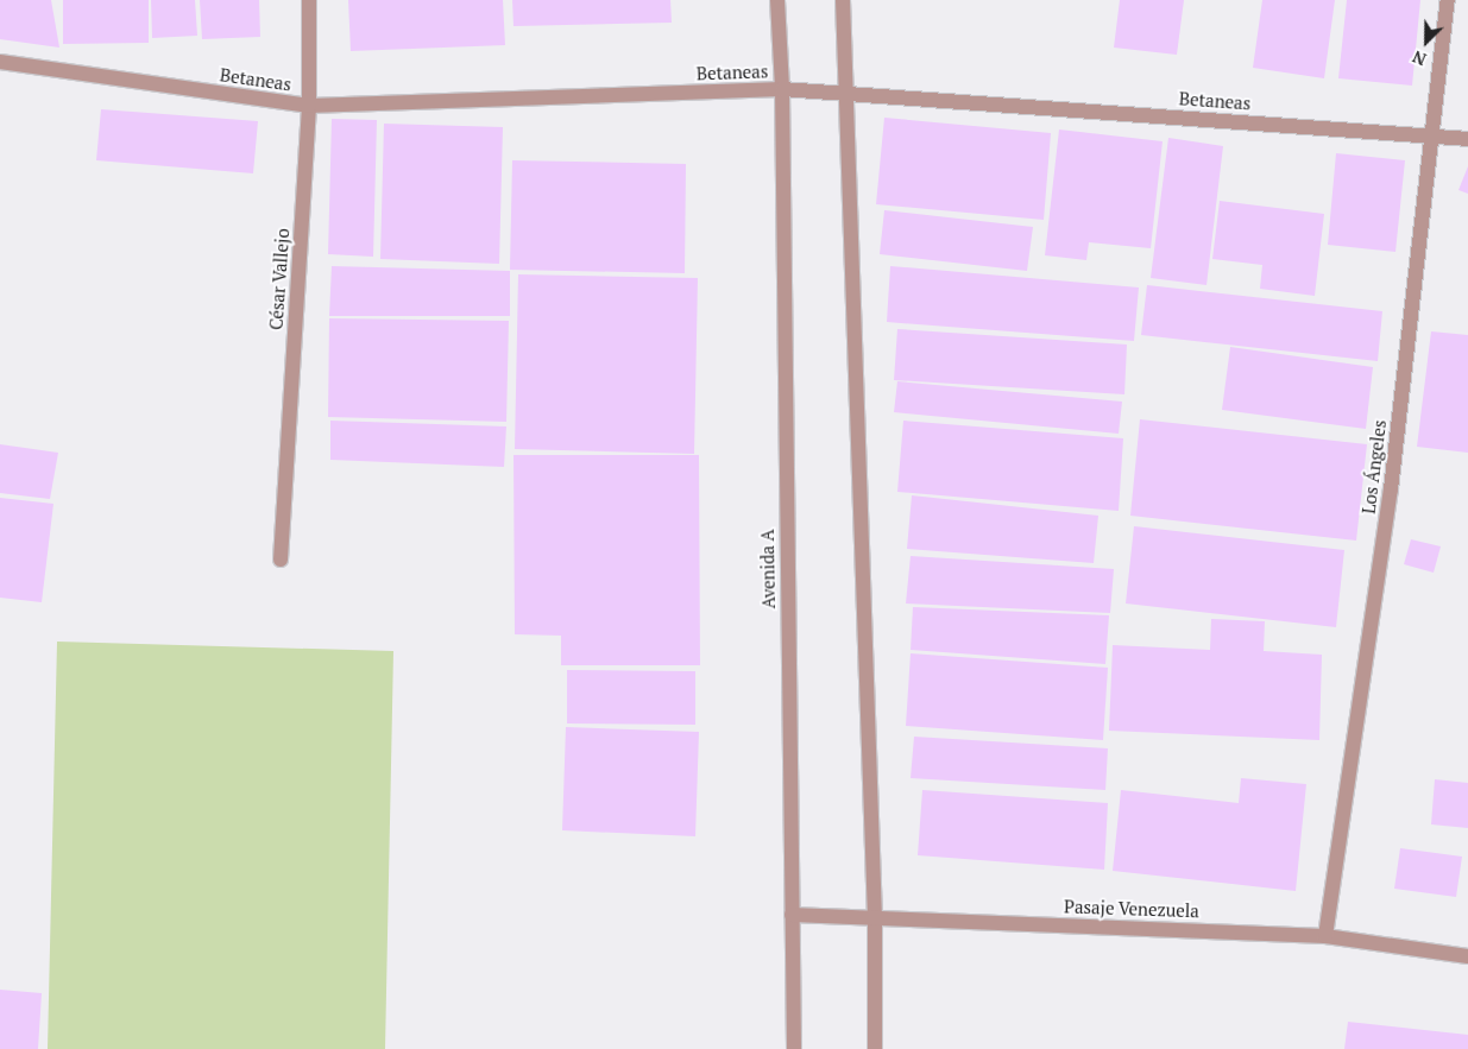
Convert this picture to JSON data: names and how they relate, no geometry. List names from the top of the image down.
{
  "streets": {
    "street": [
      "Betaneas",
      "César Vallejo",
      "Los Ángeles",
      "Avenida A",
      "Pasaje Venezuela"
    ]
  },
  "crossings": [
    ["Betaneas", "César Vallejo"],
    ["Betaneas", "Los Ángeles"],
    ["Betaneas", "Avenida A"],
    ["Los Ángeles", "Pasaje Venezuela"],
    ["Avenida A", "Pasaje Venezuela"]
  ],
  "north": "bottom left"
}
